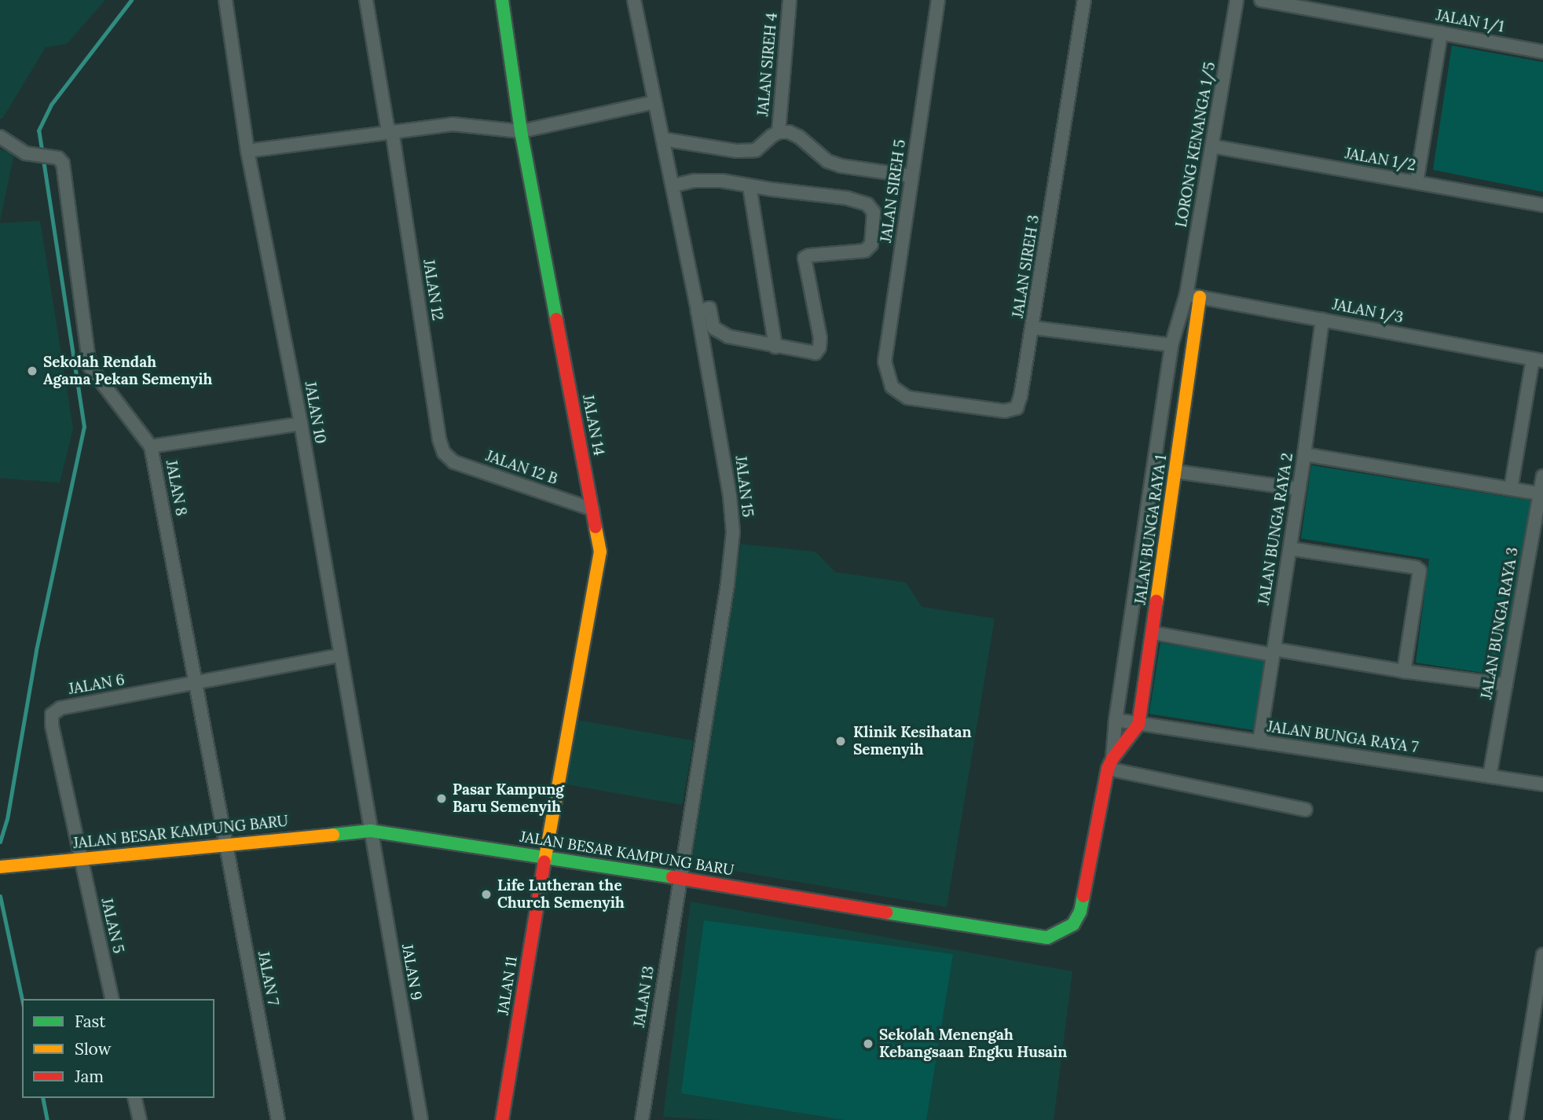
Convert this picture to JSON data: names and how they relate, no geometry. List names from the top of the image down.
{
  "streets": {
    "street": [
      "JALAN 1/1",
      "JALAN SIREH 4",
      "LORONG KENANGA 1/5",
      "JALAN 1/2",
      "JALAN SIREH 5",
      "JALAN SIREH 3",
      "JALAN 12",
      "JALAN 1/3",
      "JALAN 10",
      "JALAN 14",
      "JALAN 12 B",
      "JALAN 15",
      "JALAN 8",
      "JALAN BUNGA RAYA 2",
      "JALAN BUNGA RAYA 1",
      "JALAN BUNGA RAYA 3",
      "JALAN 6",
      "JALAN BUNGA RAYA 7",
      "JALAN BESAR KAMPUNG BARU",
      "JALAN 5",
      "JALAN 9",
      "JALAN 7",
      "JALAN 11",
      "JALAN 13"
    ]
  },
  "crossings": [
    ["LORONG KENANGA 1/5", "JALAN 1/2"],
    ["LORONG KENANGA 1/5", "JALAN 1/3"],
    ["LORONG KENANGA 1/5", "JALAN BUNGA RAYA 1"],
    ["LORONG KENANGA 1/5", "JALAN BUNGA RAYA 7"],
    ["LORONG KENANGA 1/5", "JALAN BESAR KAMPUNG BARU"],
    ["JALAN SIREH 5", "JALAN SIREH 3"],
    ["JALAN 12", "JALAN 12 B"],
    ["JALAN 1/3", "JALAN BUNGA RAYA 2"],
    ["JALAN 1/3", "JALAN BUNGA RAYA 1"],
    ["JALAN 10", "JALAN BESAR KAMPUNG BARU"],
    ["JALAN 10", "JALAN 9"],
    ["JALAN 14", "JALAN 12 B"],
    ["JALAN 14", "JALAN BESAR KAMPUNG BARU"],
    ["JALAN 14", "JALAN 11"],
    ["JALAN 15", "JALAN BESAR KAMPUNG BARU"],
    ["JALAN 15", "JALAN 13"],
    ["JALAN 8", "JALAN 6"],
    ["JALAN 8", "JALAN BESAR KAMPUNG BARU"],
    ["JALAN 8", "JALAN 7"],
    ["JALAN BUNGA RAYA 2", "JALAN BUNGA RAYA 7"],
    ["JALAN BUNGA RAYA 1", "JALAN BUNGA RAYA 7"],
    ["JALAN BUNGA RAYA 1", "JALAN BESAR KAMPUNG BARU"],
    ["JALAN BUNGA RAYA 3", "JALAN BUNGA RAYA 7"],
    ["JALAN 6", "JALAN BESAR KAMPUNG BARU"],
    ["JALAN 6", "JALAN 5"],
    ["JALAN BESAR KAMPUNG BARU", "JALAN 5"],
    ["JALAN BESAR KAMPUNG BARU", "JALAN 9"],
    ["JALAN BESAR KAMPUNG BARU", "JALAN 7"],
    ["JALAN BESAR KAMPUNG BARU", "JALAN 11"],
    ["JALAN BESAR KAMPUNG BARU", "JALAN 13"]
  ],
  "places": [
    "Sekolah Rendah Agama Pekan Semenyih",
    "Klinik Kesihatan Semenyih",
    "Pasar Kampung Baru Semenyih",
    "Life Lutheran the Church Semenyih",
    "Sekolah Menengah Kebangsaan Engku Husain"
  ],
  "legend": ["Fast", "Slow", "Jam"]
}
